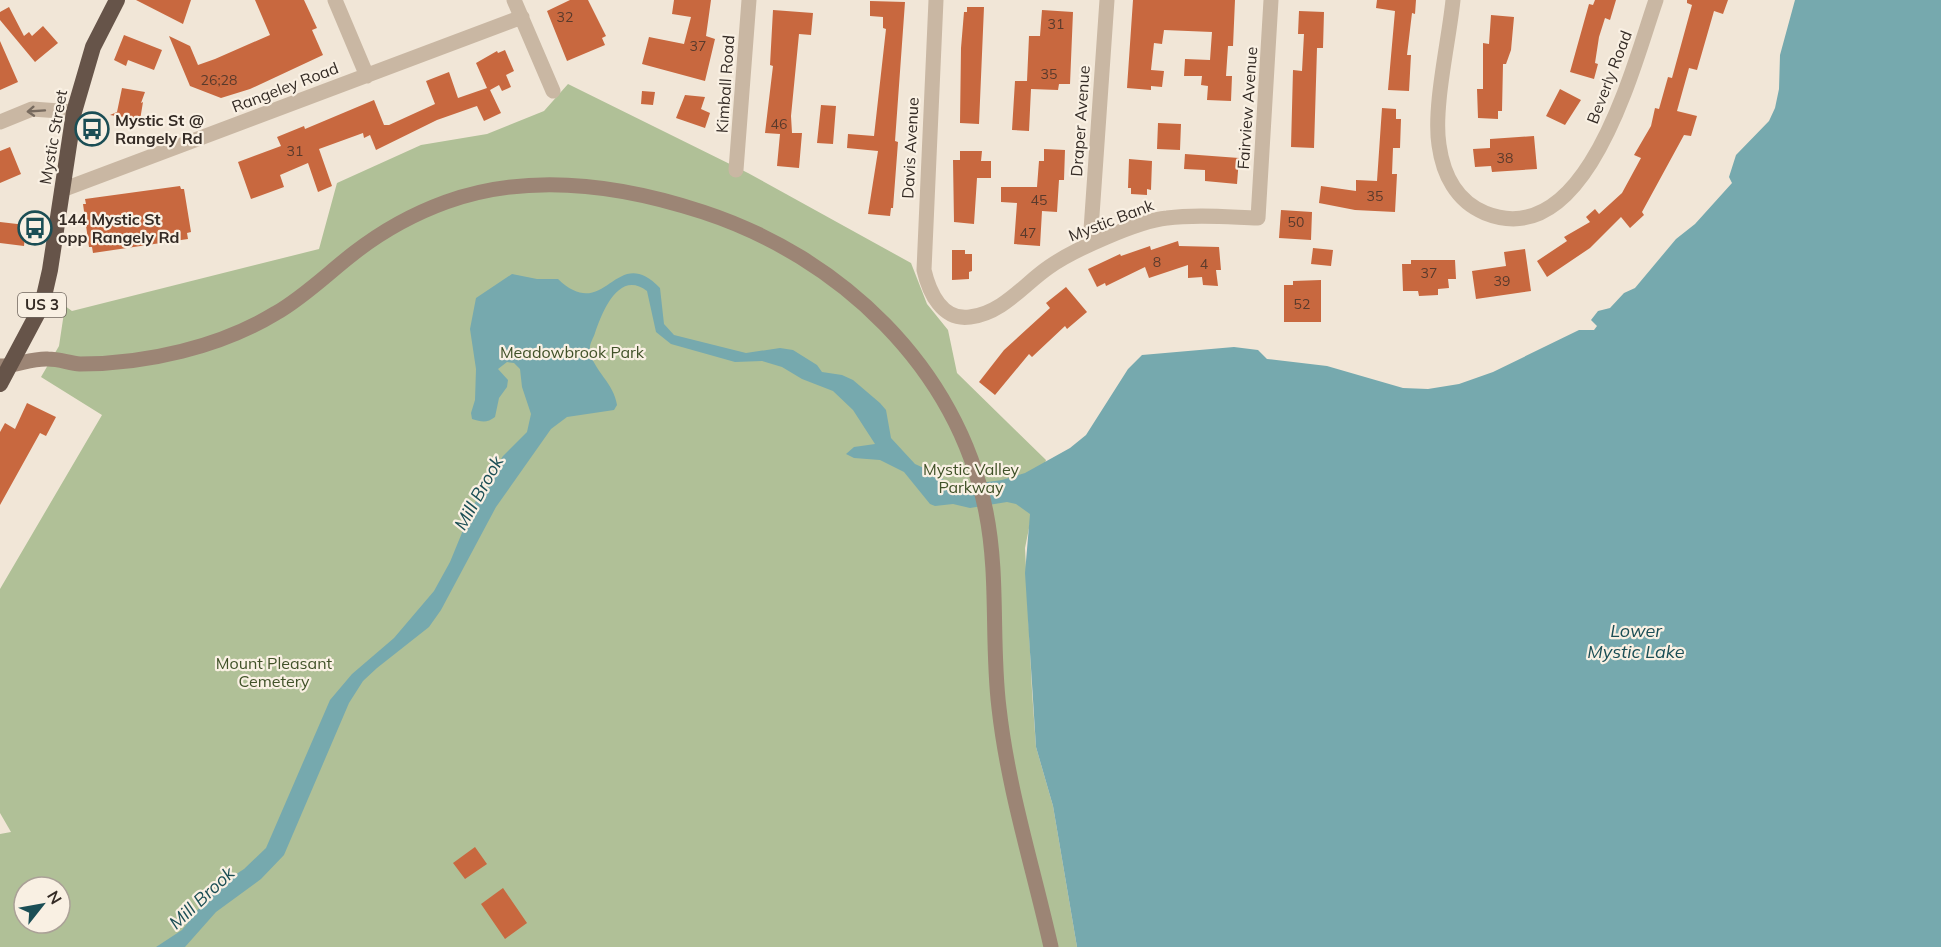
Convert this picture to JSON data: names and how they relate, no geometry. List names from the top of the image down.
{
  "streets": {
    "highway": ["Mystic Street", "US 3"],
    "street": [
      "Beverly Road",
      "Kimball Road",
      "Rangeley Road",
      "Fairview Avenue",
      "Draper Avenue",
      "Davis Avenue",
      "Mystic Bank"
    ]
  },
  "crossings": [
    ["Rangeley Road", "Mystic Street"],
    ["Fairview Avenue", "Mystic Bank"],
    ["Draper Avenue", "Mystic Bank"],
    ["Davis Avenue", "Mystic Bank"]
  ],
  "water": ["Mill Brook", "Lower Mystic Lake"],
  "parks": ["Meadowbrook Park", "Mystic Valley Parkway", "Mount Pleasant Cemetery"],
  "places": {
    "bus stop": ["Mystic St @ Rangely Rd", "144 Mystic St opp Rangely Rd"]
  },
  "house_numbers": [
    "32",
    "31",
    "37",
    "35",
    "26;28",
    "46",
    "31",
    "38",
    "35",
    "45",
    "50",
    "47",
    "8",
    "4",
    "37",
    "39",
    "52"
  ],
  "north": "top right"
}
